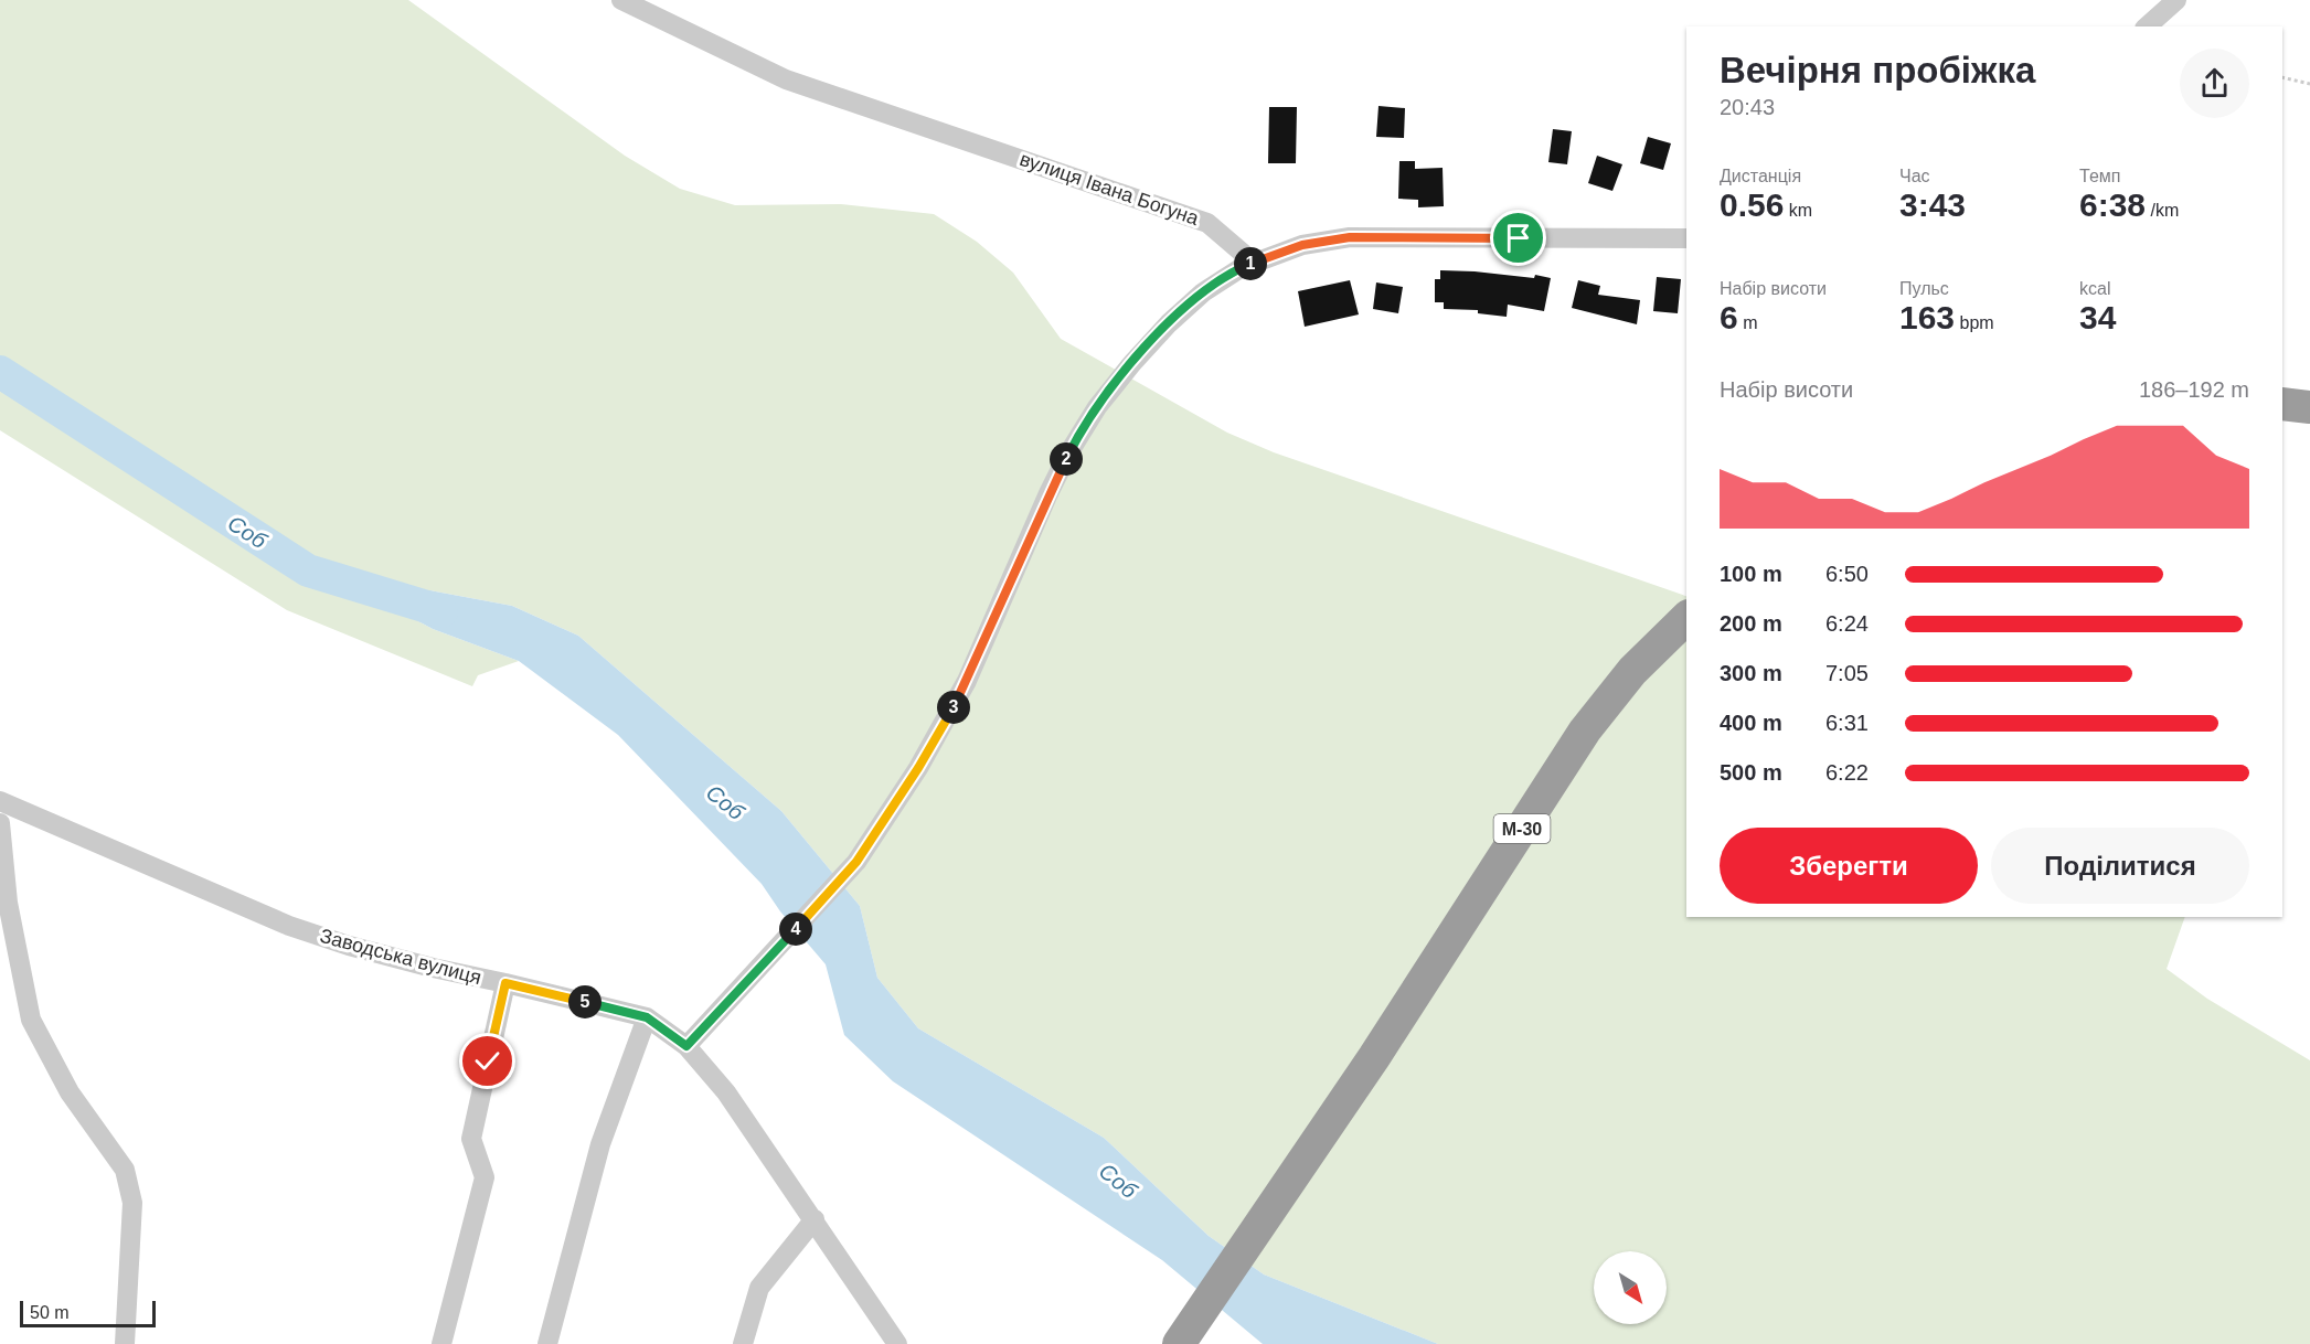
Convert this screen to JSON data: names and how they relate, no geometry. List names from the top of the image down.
{
  "streets": {
    "highway": ["М-30"],
    "street": ["вулиця Івана Богуна", "Заводська вулиця"]
  },
  "water": ["Соб"],
  "scale_bar": "50 m",
  "north": "bottom right",
  "page": {
    "heading": ["Вечірня пробіжка", "20:43"],
    "stats": [
      ["Дистанція", "0.56 km"],
      ["Час", "3:43"],
      ["Темп", "6:38 /km"],
      ["Набір висоти", "6 m"],
      ["Пульс", "163 bpm"],
      ["kcal", "34"]
    ],
    "pins": [
      "1",
      "2",
      "3",
      "4",
      "5"
    ],
    "chart": ["Набір висоти", "186–192 m"],
    "list": [
      {
        "name": "100 m",
        "note": "6:50"
      },
      {
        "name": "200 m",
        "note": "6:24"
      },
      {
        "name": "300 m",
        "note": "7:05"
      },
      {
        "name": "400 m",
        "note": "6:31"
      },
      {
        "name": "500 m",
        "note": "6:22"
      }
    ],
    "buttons": ["Зберегти", "Поділитися"],
    "scale": "50 m"
  }
}
